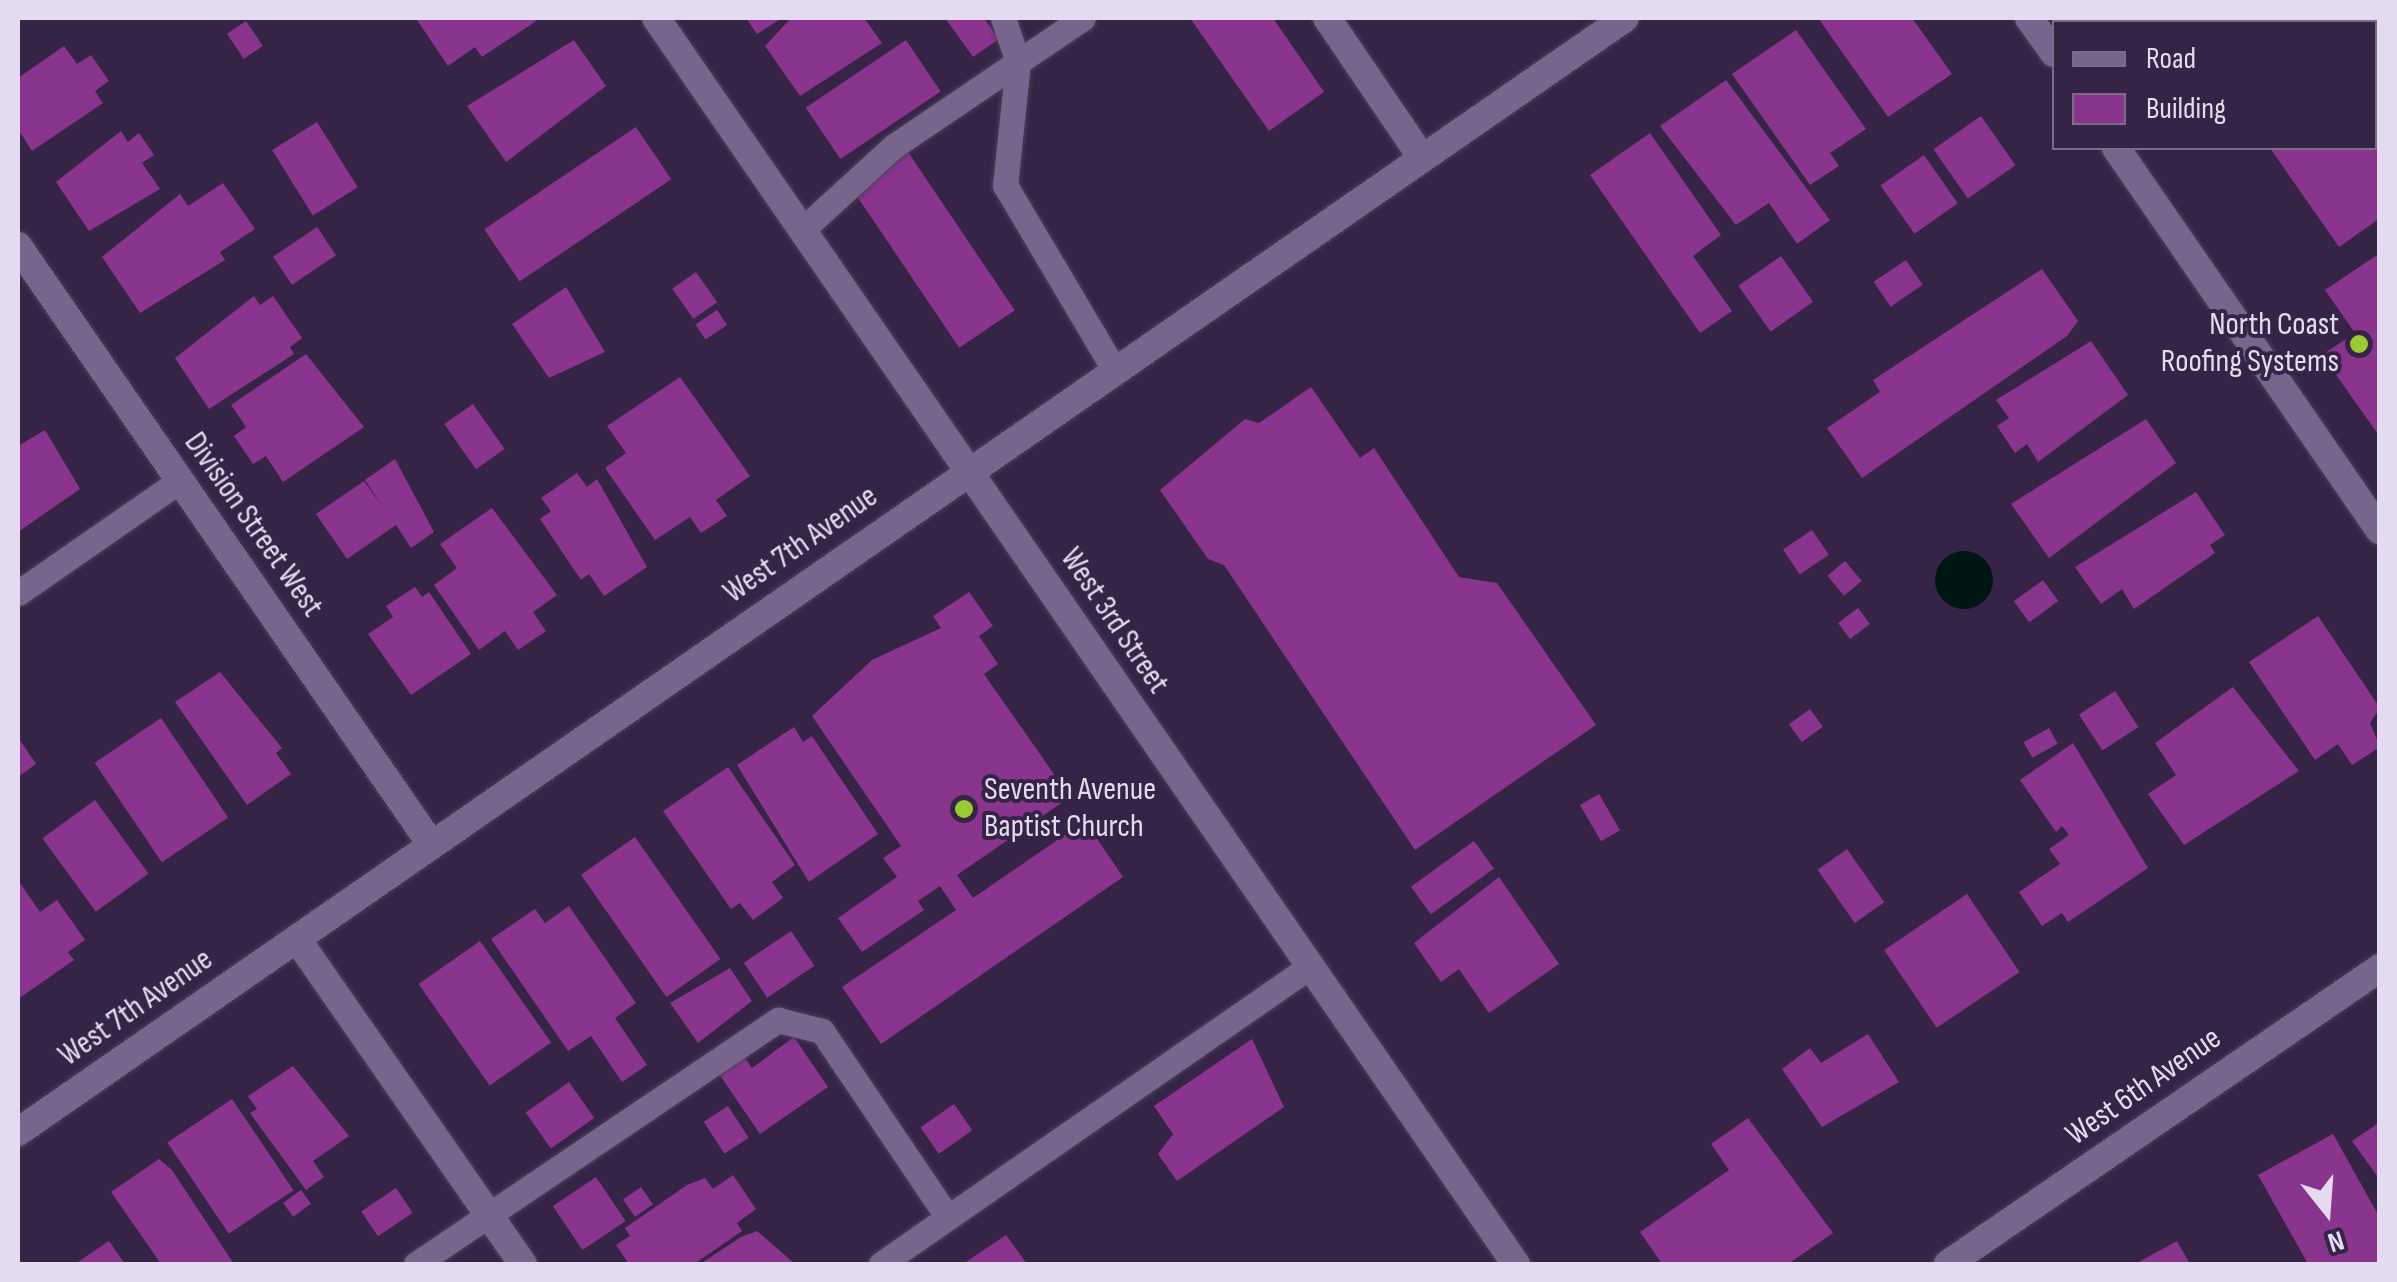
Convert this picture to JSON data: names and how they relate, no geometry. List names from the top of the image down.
{
  "streets": {
    "street": [
      "Division Street West",
      "West 7th Avenue",
      "West 3rd Street",
      "West 6th Avenue"
    ]
  },
  "crossings": [
    ["Division Street West", "West 7th Avenue"],
    ["West 7th Avenue", "West 3rd Street"]
  ],
  "places": ["North Coast Roofing Systems", "Seventh Avenue Baptist Church"],
  "legend": ["Road", "Building"],
  "north": "bottom"
}
